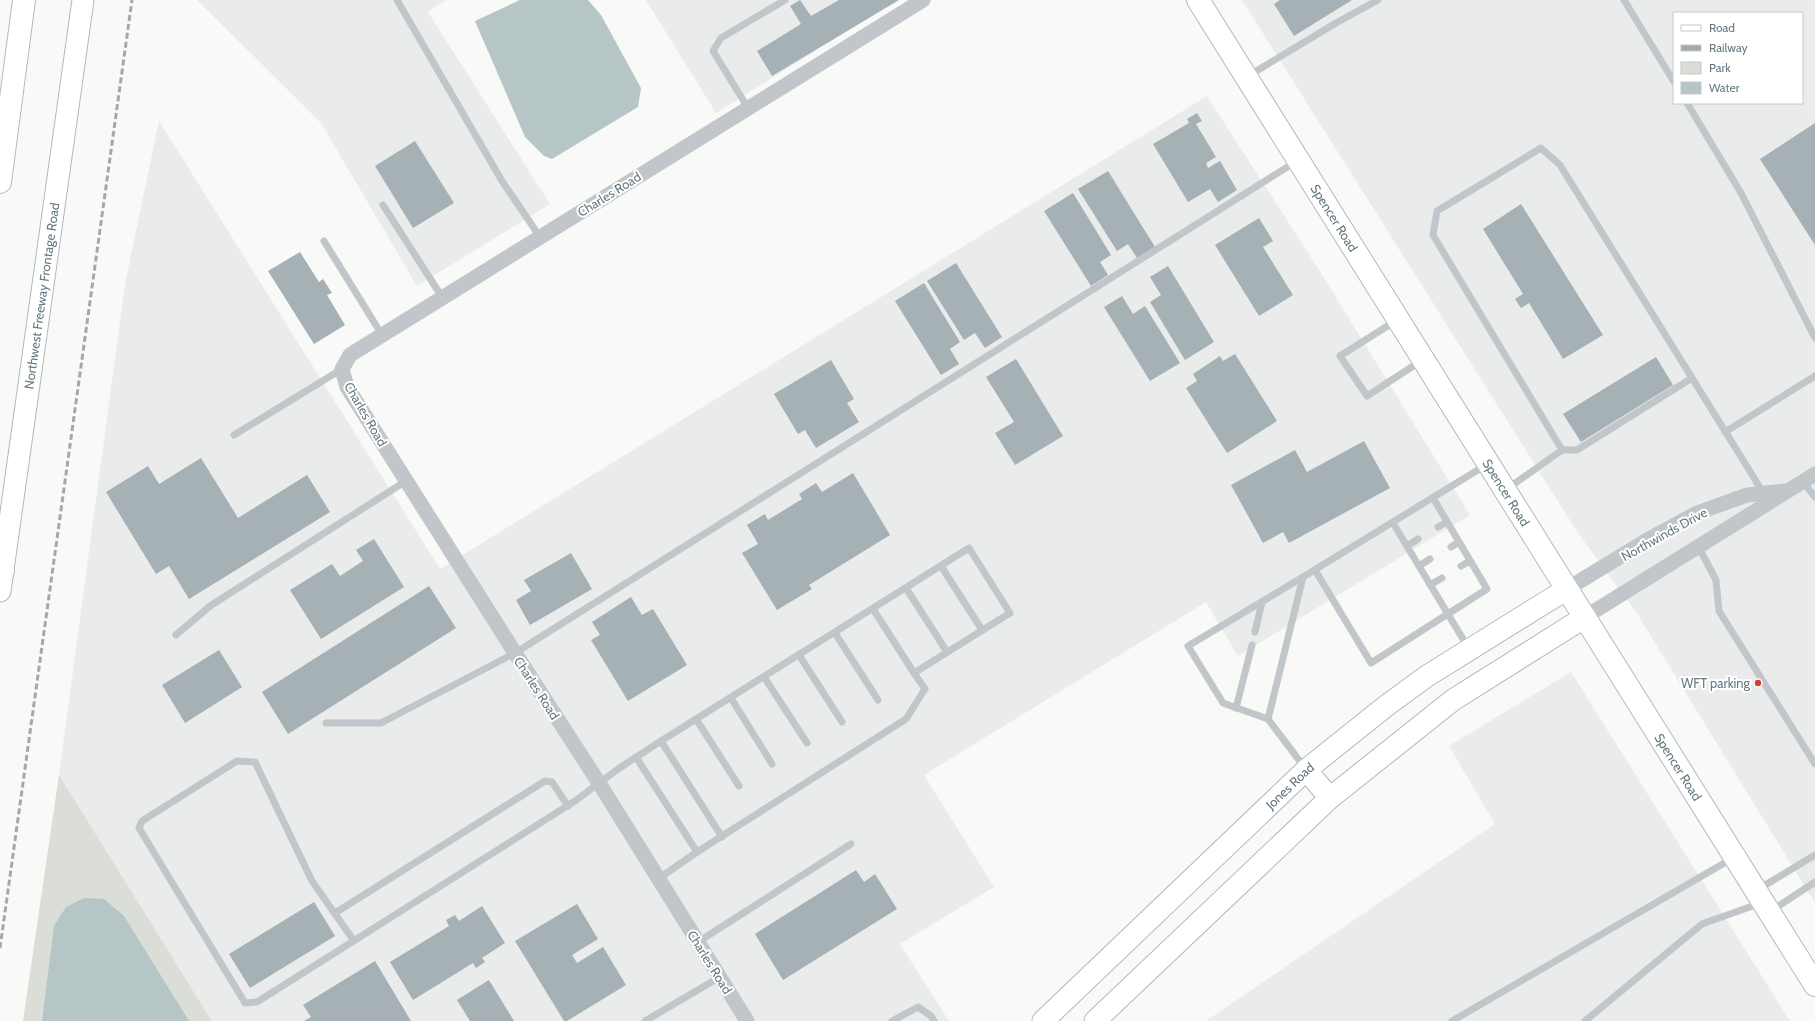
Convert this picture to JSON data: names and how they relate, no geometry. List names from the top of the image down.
{
  "streets": {
    "main road": ["Spencer Road", "Northwest Freeway Frontage Road", "Jones Road"],
    "street": ["Charles Road", "Northwinds Drive"]
  },
  "crossings": [
    ["Spencer Road", "Northwinds Drive"],
    ["Spencer Road", "Jones Road"],
    ["Northwinds Drive", "Jones Road"]
  ],
  "places": ["WFT parking"],
  "legend": [
    "Road",
    "Railway",
    "Park",
    "Water"
  ]
}
